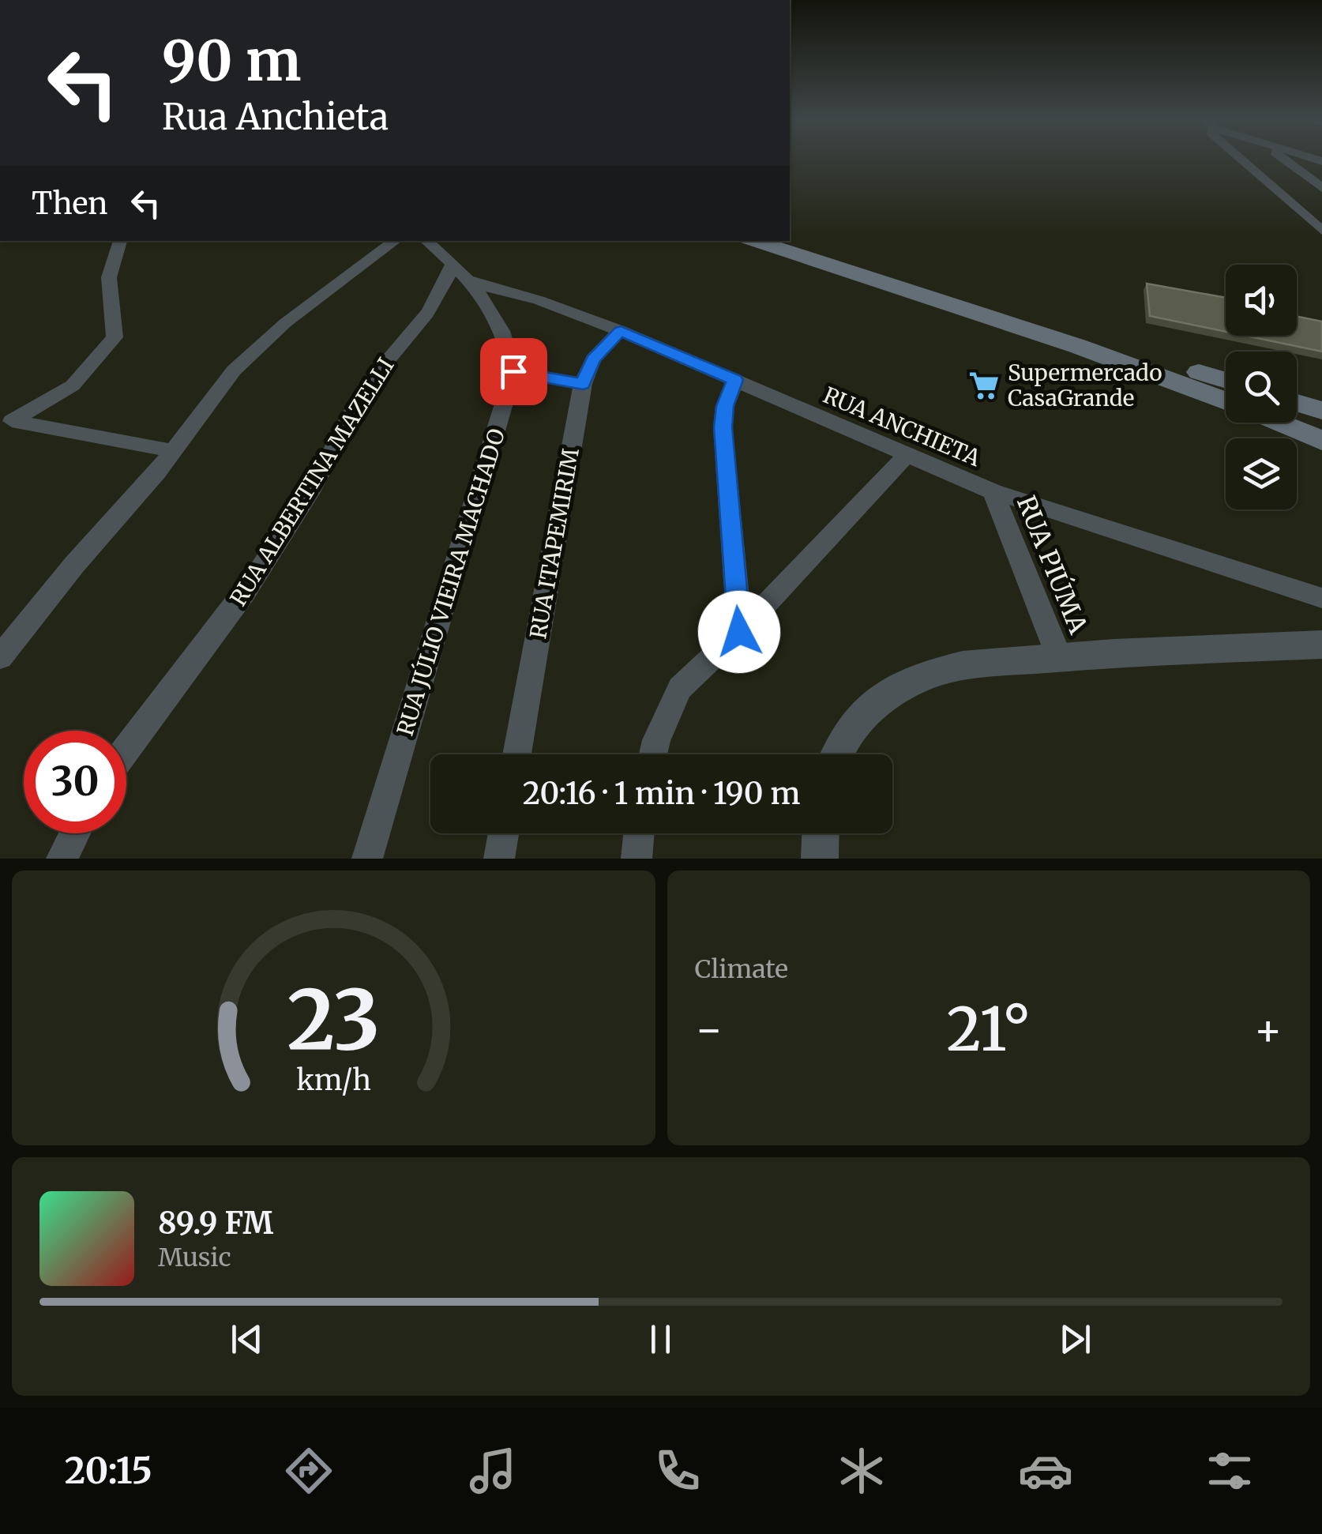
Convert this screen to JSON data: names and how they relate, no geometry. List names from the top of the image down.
{
  "streets": {
    "street": [
      "RUA ANCHIETA",
      "RUA ALBERTINA MAZELLI",
      "RUA ITAPEMIRIM",
      "RUA PIÚMA",
      "RUA JÚLIO VIEIRA MACHADO"
    ]
  },
  "crossings": [
    ["RUA ANCHIETA", "RUA ITAPEMIRIM"],
    ["RUA ANCHIETA", "RUA PIÚMA"]
  ],
  "places": {
    "supermarket": ["Supermercado CasaGrande"]
  },
  "page": {
    "turn": ["90 m", "Rua Anchieta"],
    "then": "Then",
    "limit": "30",
    "trip": "20:16 · 1 min · 190 m",
    "tile": "Climate",
    "heat": ["−", "21°", "+"],
    "song": ["89.9 FM", "Music"],
    "tabs": "20:15",
    "gauge": ["23", "km/h"]
  }
}
